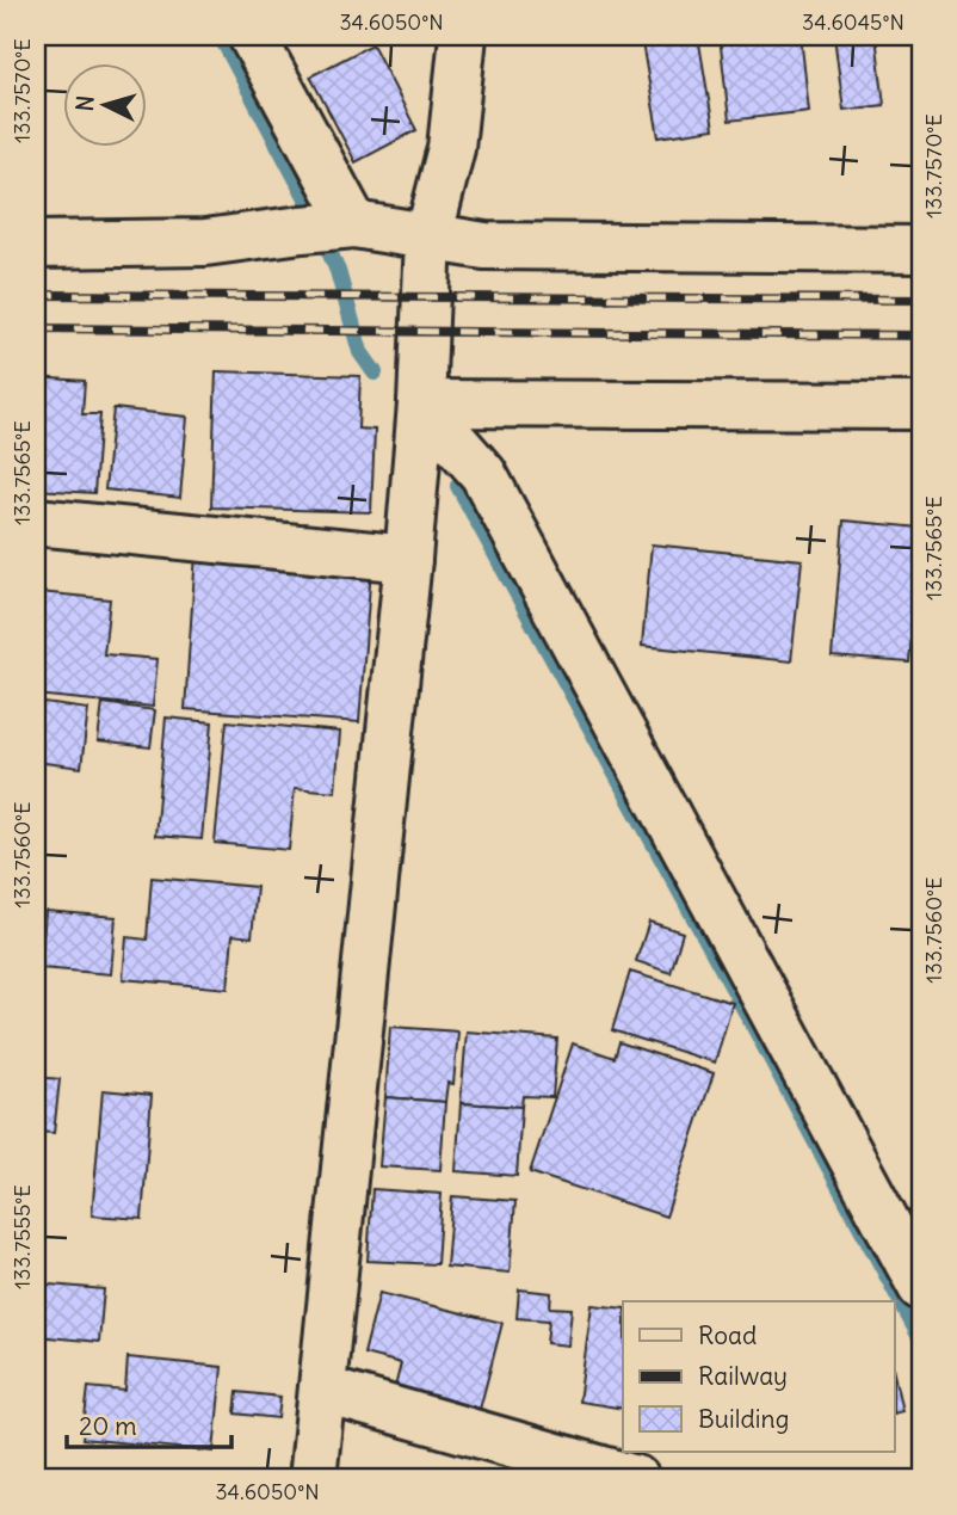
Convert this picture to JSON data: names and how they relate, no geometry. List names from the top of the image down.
{
  "legend": ["Road", "Railway", "Building"],
  "scale_bar": "20 m",
  "north": "left",
  "coordinates": [
    "34.6050°N",
    "34.6045°N",
    "133.7570°E",
    "133.7565°E",
    "133.7560°E",
    "133.7555°E"
  ]
}
